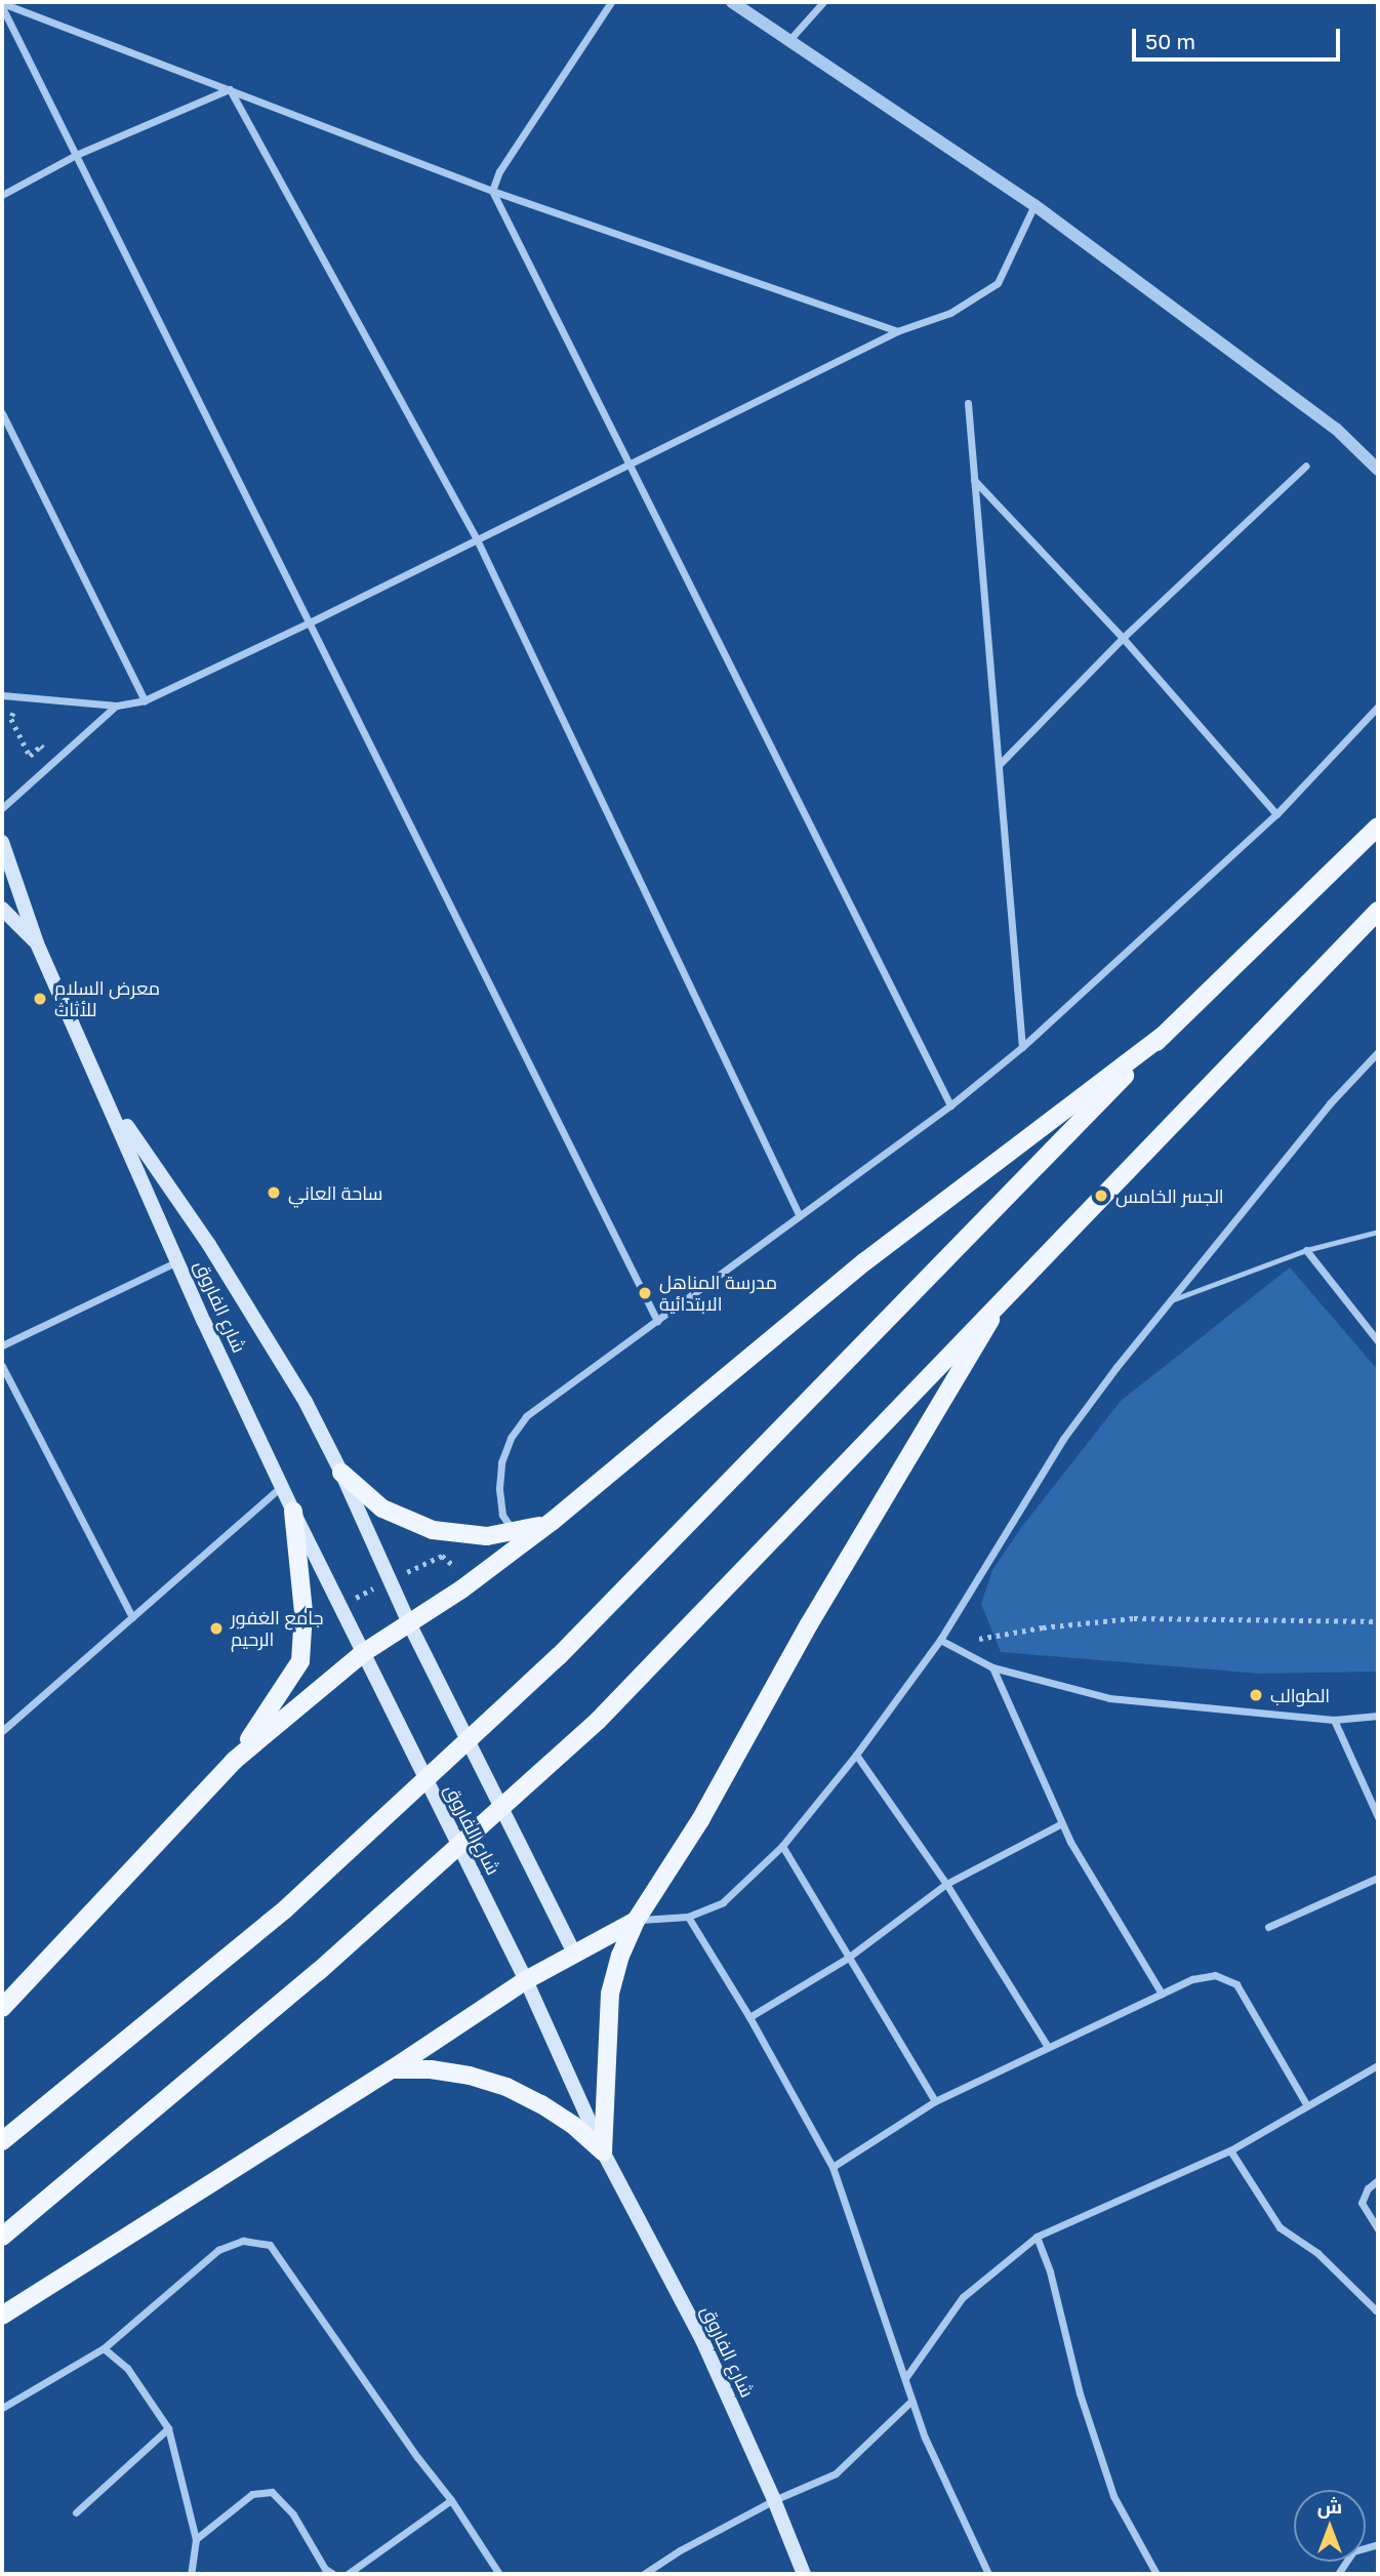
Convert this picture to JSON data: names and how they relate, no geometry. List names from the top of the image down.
{
  "streets": {
    "main road": ["شارع الفاروق"]
  },
  "places": [
    "معرض السلام للأثاث",
    "ساحة العاني",
    "الجسر الخامس",
    "مدرسة المناهل الابتدائية",
    "جامع الغفور الرحيم",
    "الطوالب"
  ],
  "scale_bar": "50 m",
  "north": "top"
}
